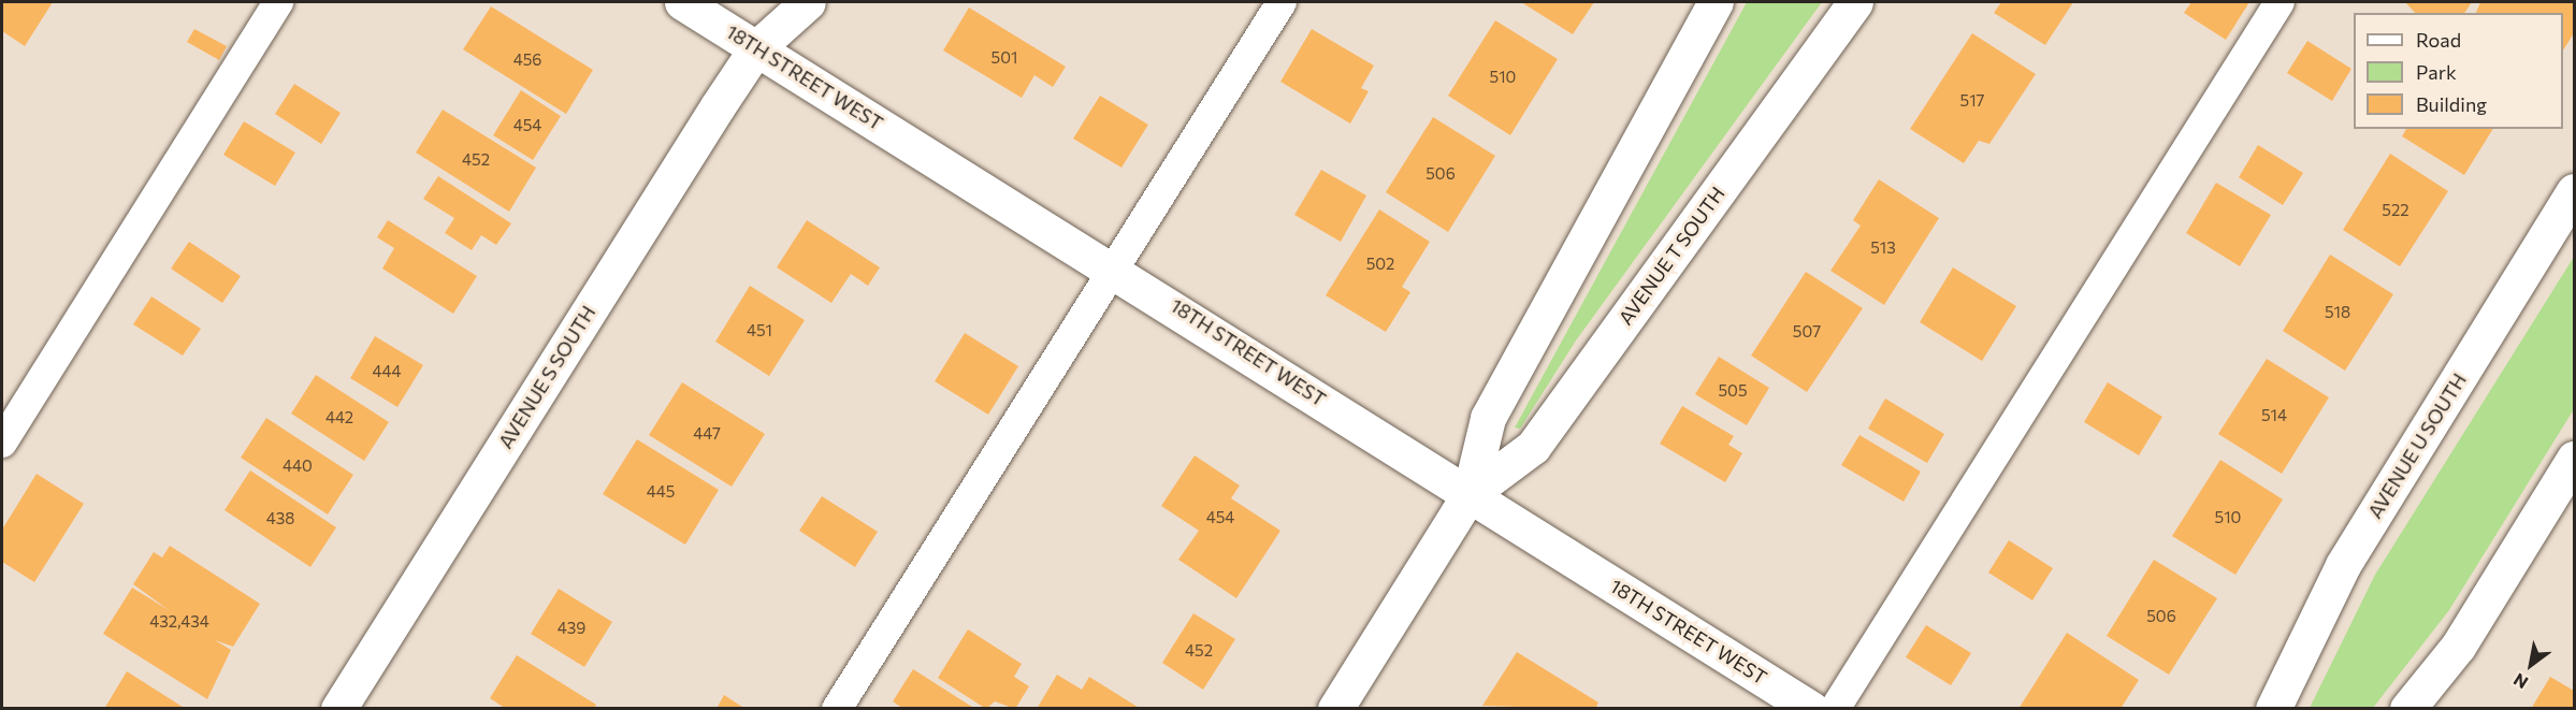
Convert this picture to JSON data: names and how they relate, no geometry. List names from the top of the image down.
{
  "streets": {
    "street": [
      "18TH STREET WEST",
      "AVENUE T SOUTH",
      "AVENUE S SOUTH",
      "AVENUE U SOUTH"
    ]
  },
  "crossings": [
    ["18TH STREET WEST", "AVENUE T SOUTH"],
    ["18TH STREET WEST", "AVENUE S SOUTH"]
  ],
  "house_numbers": [
    "501",
    "456",
    "510",
    "517",
    "454",
    "452",
    "506",
    "522",
    "513",
    "502",
    "518",
    "451",
    "507",
    "444",
    "505",
    "514",
    "442",
    "447",
    "440",
    "445",
    "454",
    "510",
    "438",
    "506",
    "432,434",
    "439",
    "452"
  ],
  "legend": ["Road", "Park", "Building"],
  "north": "bottom left"
}
